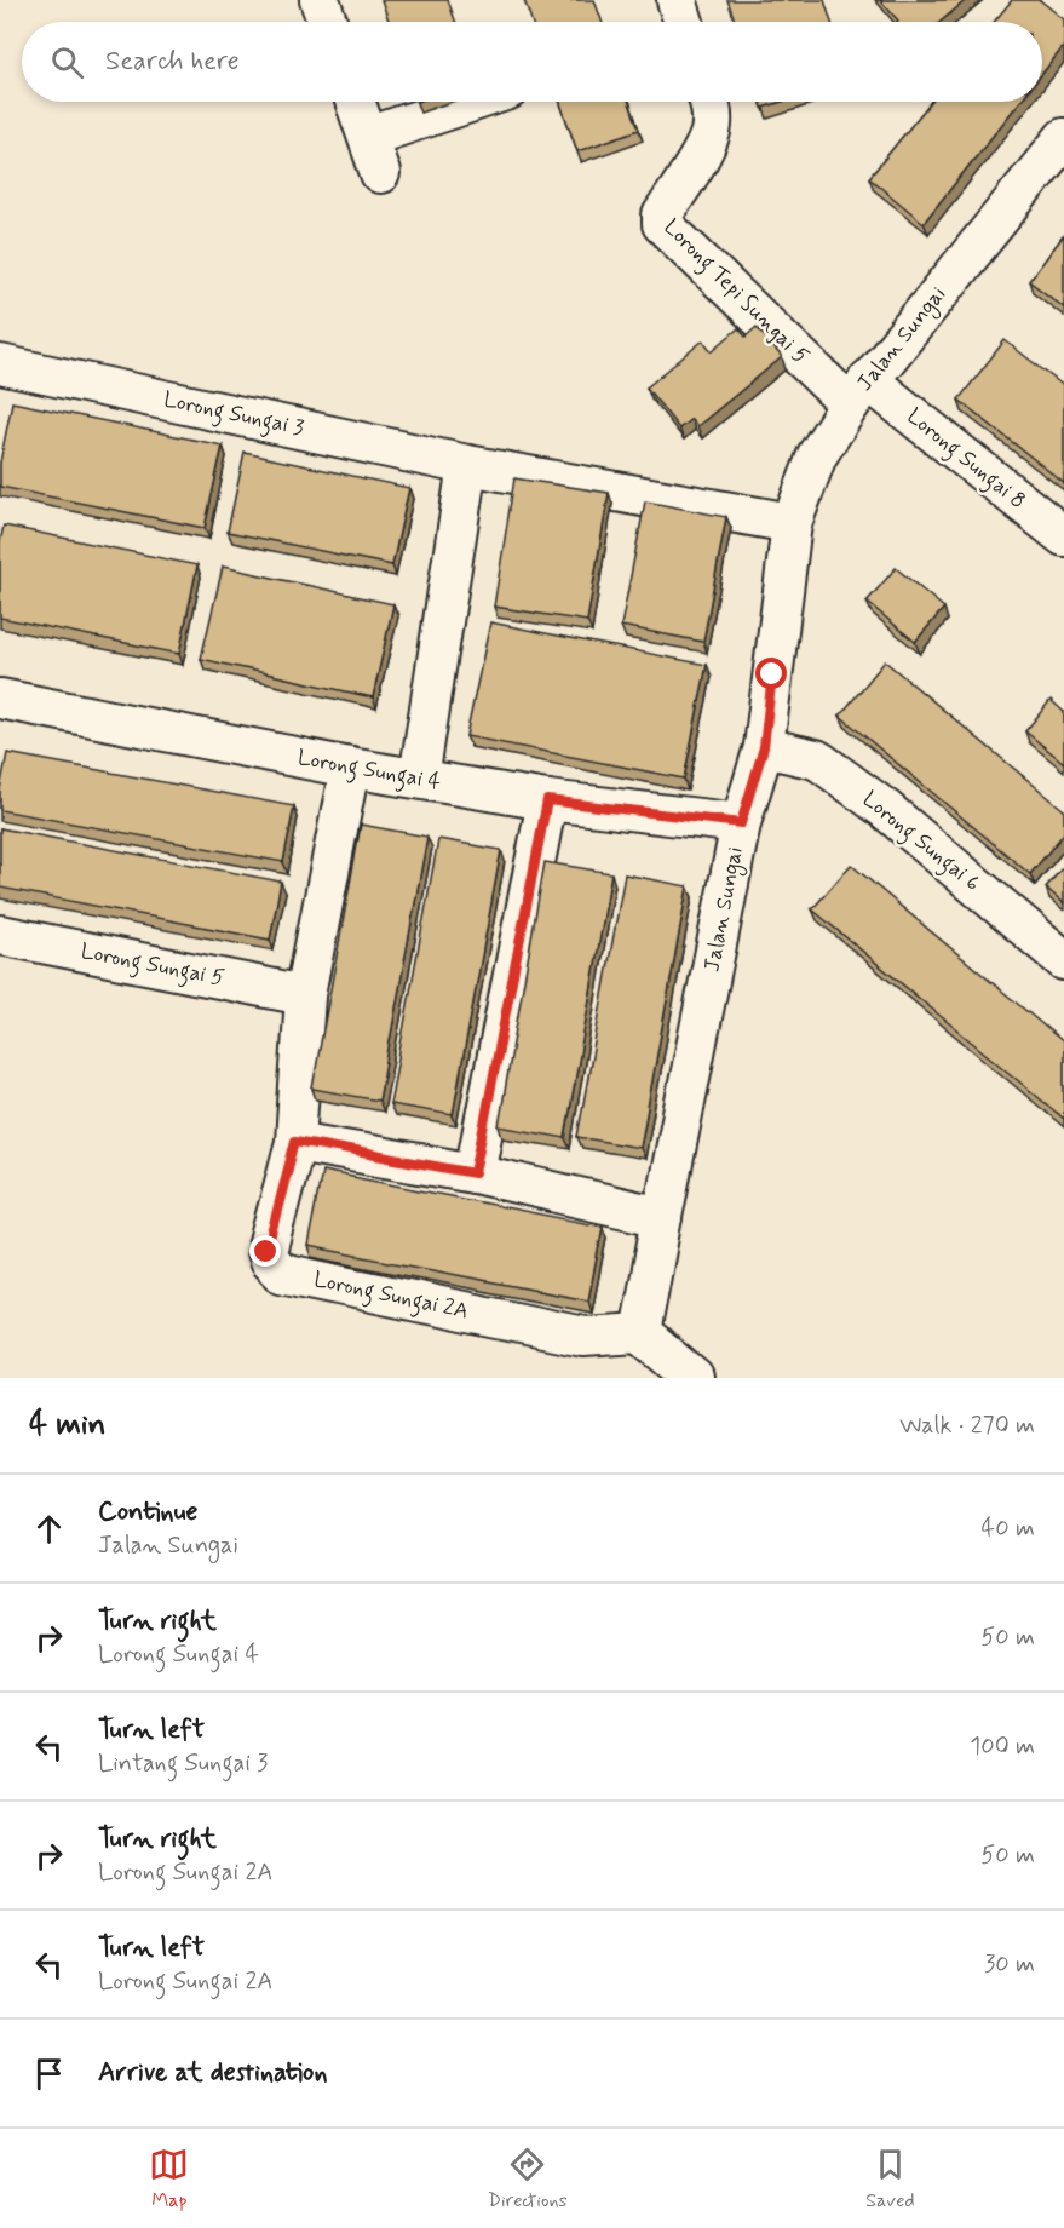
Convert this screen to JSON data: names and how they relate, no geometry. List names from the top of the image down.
{
  "streets": {
    "street": [
      "Lorong Tepi Sungai 5",
      "Jalan Sungai",
      "Lorong Sungai 3",
      "Lorong Sungai 8",
      "Lorong Sungai 4",
      "Lorong Sungai 6",
      "Lorong Sungai 5",
      "Lorong Sungai 2A"
    ]
  },
  "crossings": [
    ["Lorong Tepi Sungai 5", "Jalan Sungai"],
    ["Lorong Tepi Sungai 5", "Lorong Sungai 8"],
    ["Jalan Sungai", "Lorong Sungai 3"],
    ["Jalan Sungai", "Lorong Sungai 8"],
    ["Jalan Sungai", "Lorong Sungai 4"],
    ["Jalan Sungai", "Lorong Sungai 6"],
    ["Jalan Sungai", "Lorong Sungai 2A"],
    ["Lorong Sungai 4", "Lorong Sungai 2A"],
    ["Lorong Sungai 5", "Lorong Sungai 2A"]
  ],
  "page": {
    "search": "Search here",
    "heading": ["4 min", "Walk · 270 m"],
    "list": [
      ["Continue", "Jalan Sungai", "40 m"],
      ["Turn right", "Lorong Sungai 4", "50 m"],
      ["Turn left", "Lintang Sungai 3", "100 m"],
      ["Turn right", "Lorong Sungai 2A", "50 m"],
      ["Turn left", "Lorong Sungai 2A", "30 m"],
      "Arrive at destination"
    ],
    "nav": ["Map", "Directions", "Saved"]
  }
}
